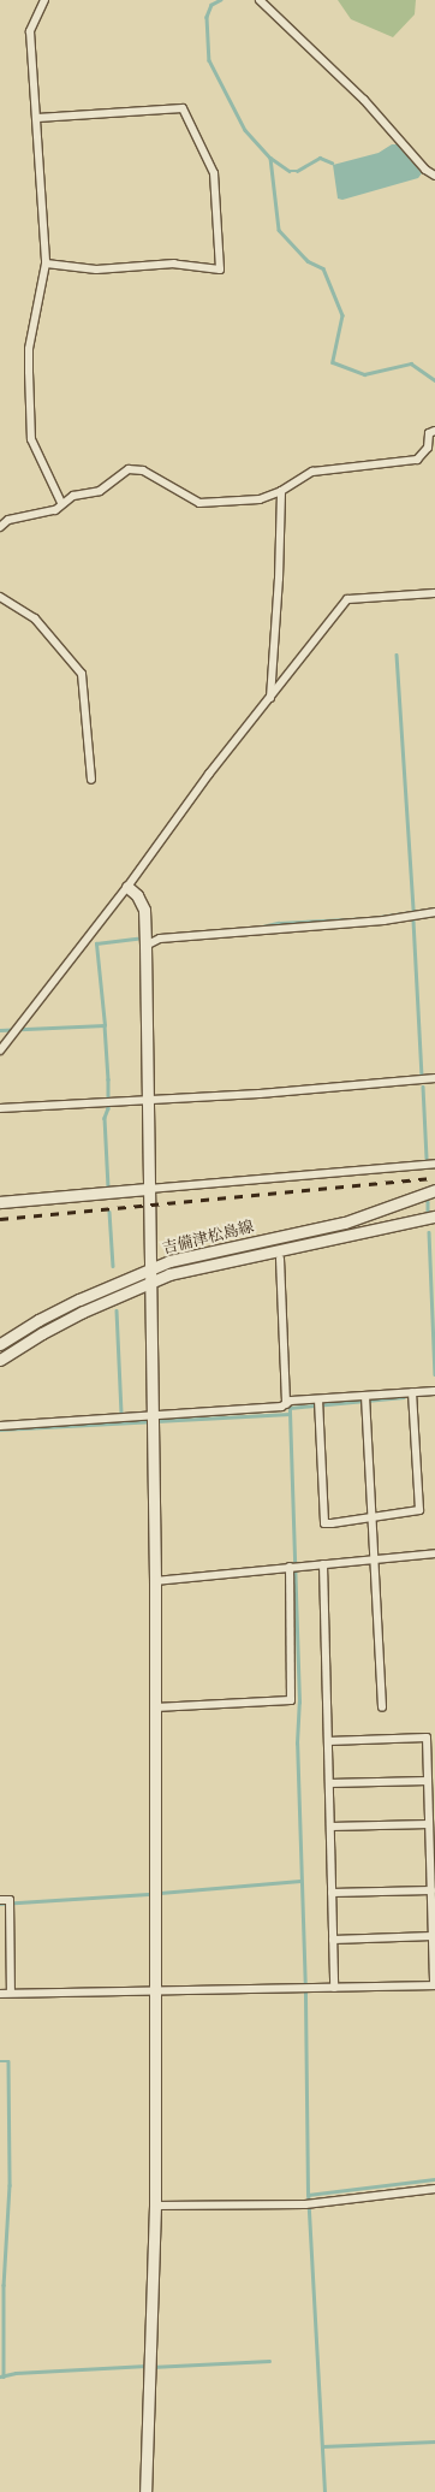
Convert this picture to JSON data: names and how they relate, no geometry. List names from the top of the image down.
{
  "streets": {
    "street": ["吉備津松島線"]
  }
}
